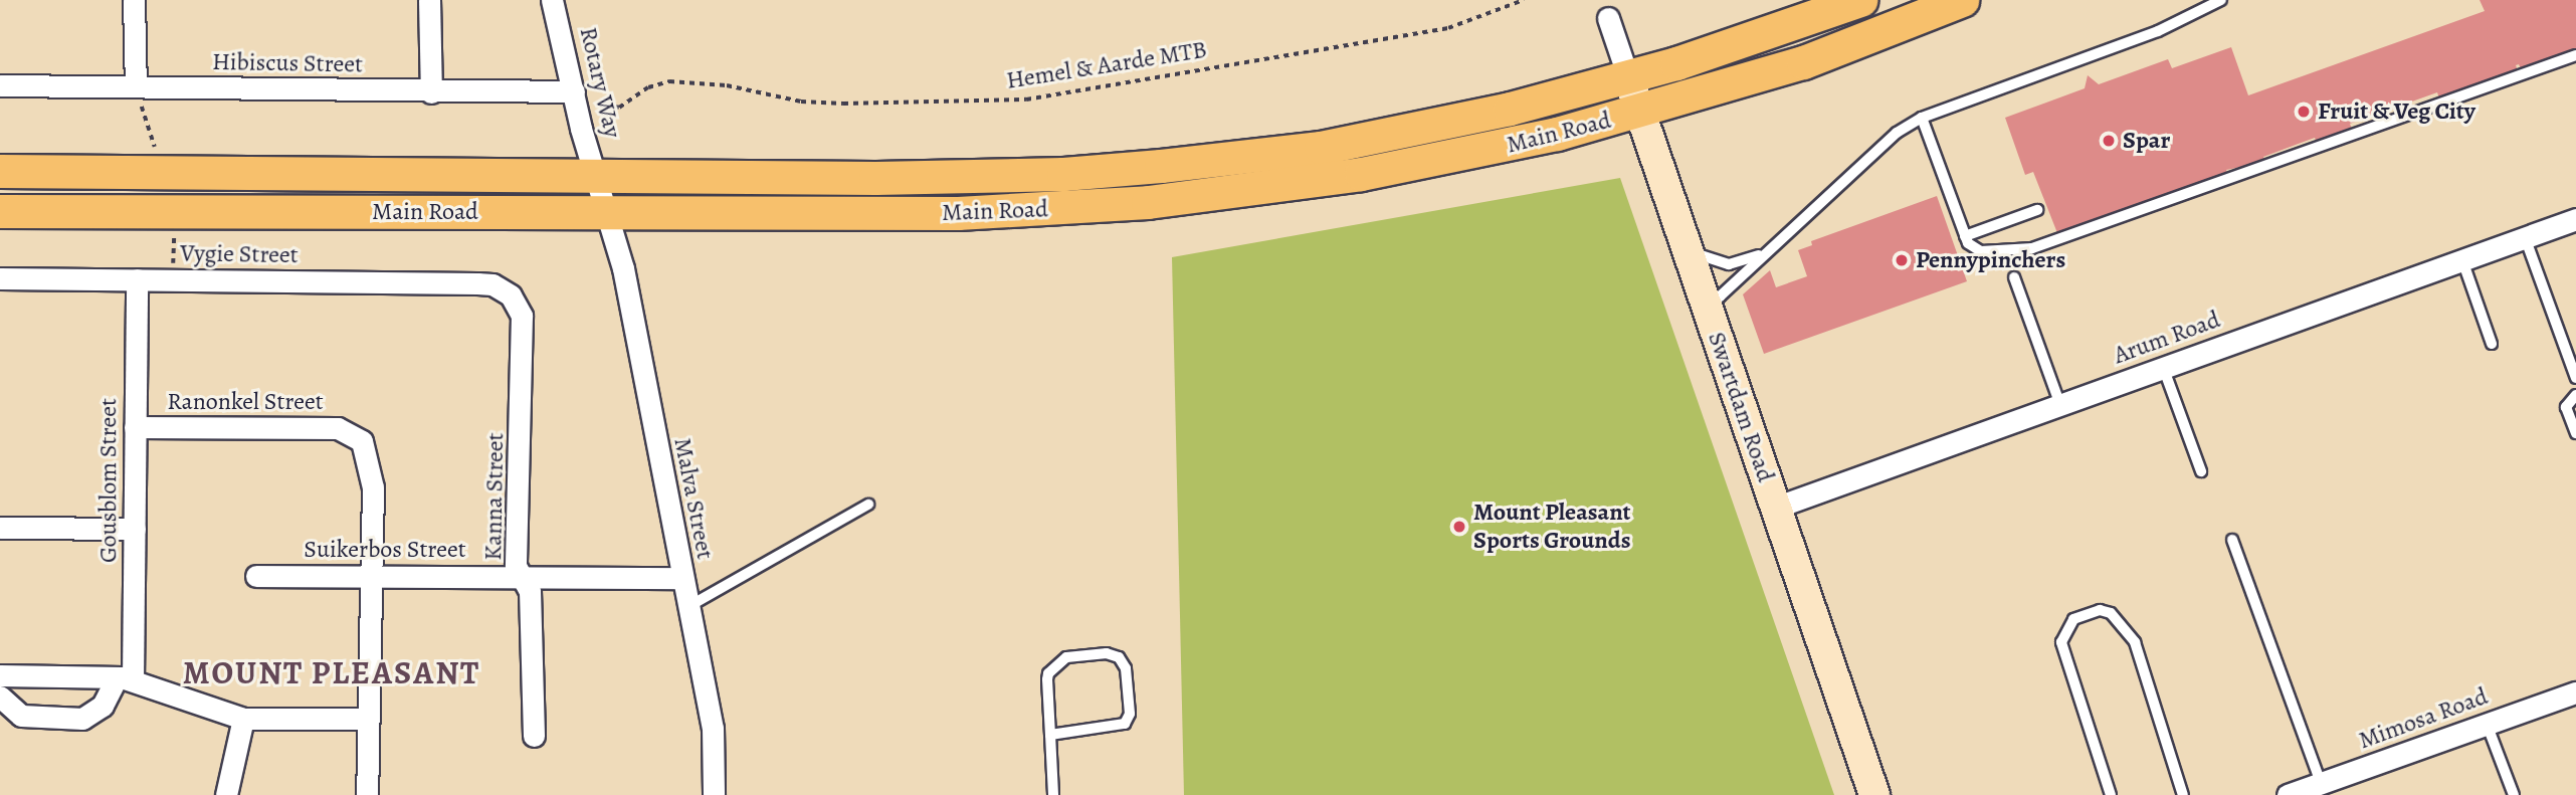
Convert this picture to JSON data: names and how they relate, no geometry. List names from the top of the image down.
{
  "streets": {
    "main road": ["Main Road"],
    "street": [
      "Hibiscus Street",
      "Rotary Way",
      "Vygie Street",
      "Arum Road",
      "Ranonkel Street",
      "Swartdam Road",
      "Gousblom Street",
      "Kanna Street",
      "Malva Street",
      "Suikerbos Street",
      "Mimosa Road"
    ],
    "path": ["Hemel & Aarde MTB"]
  },
  "crossings": [
    ["Hibiscus Street", "Hemel & Aarde MTB"],
    ["Hibiscus Street", "Rotary Way"],
    ["Hemel & Aarde MTB", "Rotary Way"],
    ["Rotary Way", "Main Road"],
    ["Rotary Way", "Malva Street"],
    ["Main Road", "Swartdam Road"],
    ["Main Road", "Malva Street"],
    ["Vygie Street", "Gousblom Street"],
    ["Vygie Street", "Kanna Street"],
    ["Arum Road", "Swartdam Road"],
    ["Ranonkel Street", "Gousblom Street"],
    ["Ranonkel Street", "Suikerbos Street"],
    ["Kanna Street", "Suikerbos Street"],
    ["Malva Street", "Suikerbos Street"]
  ],
  "districts": ["MOUNT PLEASANT"],
  "places": [
    "Fruit & Veg City",
    "Spar",
    "Pennypinchers",
    "Mount Pleasant Sports Grounds"
  ]
}
